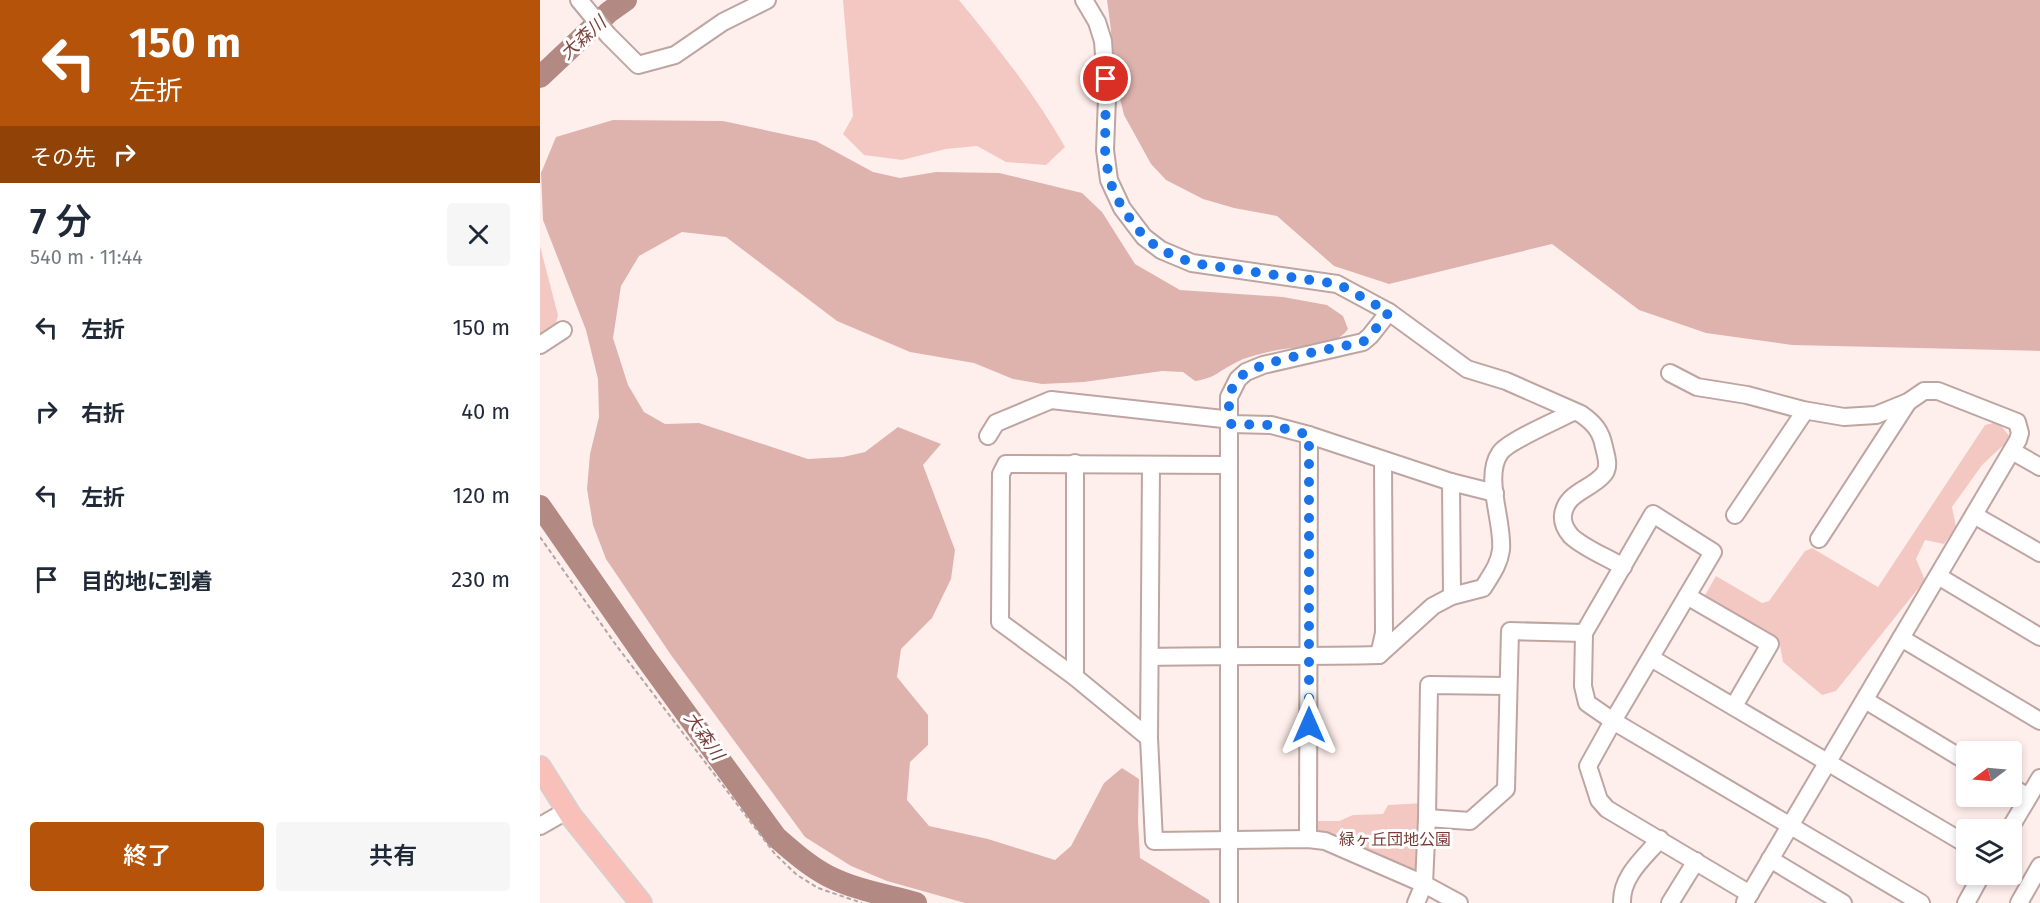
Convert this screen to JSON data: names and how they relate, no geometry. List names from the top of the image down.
{
  "water": ["大森川"],
  "parks": ["緑ヶ丘団地公園"],
  "north": "left",
  "page": {
    "turn": ["150 m", "左折"],
    "then": "その先",
    "heading": ["7 分", "540 m · 11:44"],
    "list": [
      {
        "name": "左折",
        "value": "150 m"
      },
      {
        "name": "右折",
        "value": "40 m"
      },
      {
        "name": "左折",
        "value": "120 m"
      },
      {
        "name": "目的地に到着",
        "value": "230 m"
      }
    ],
    "buttons": ["終了", "共有"]
  }
}
